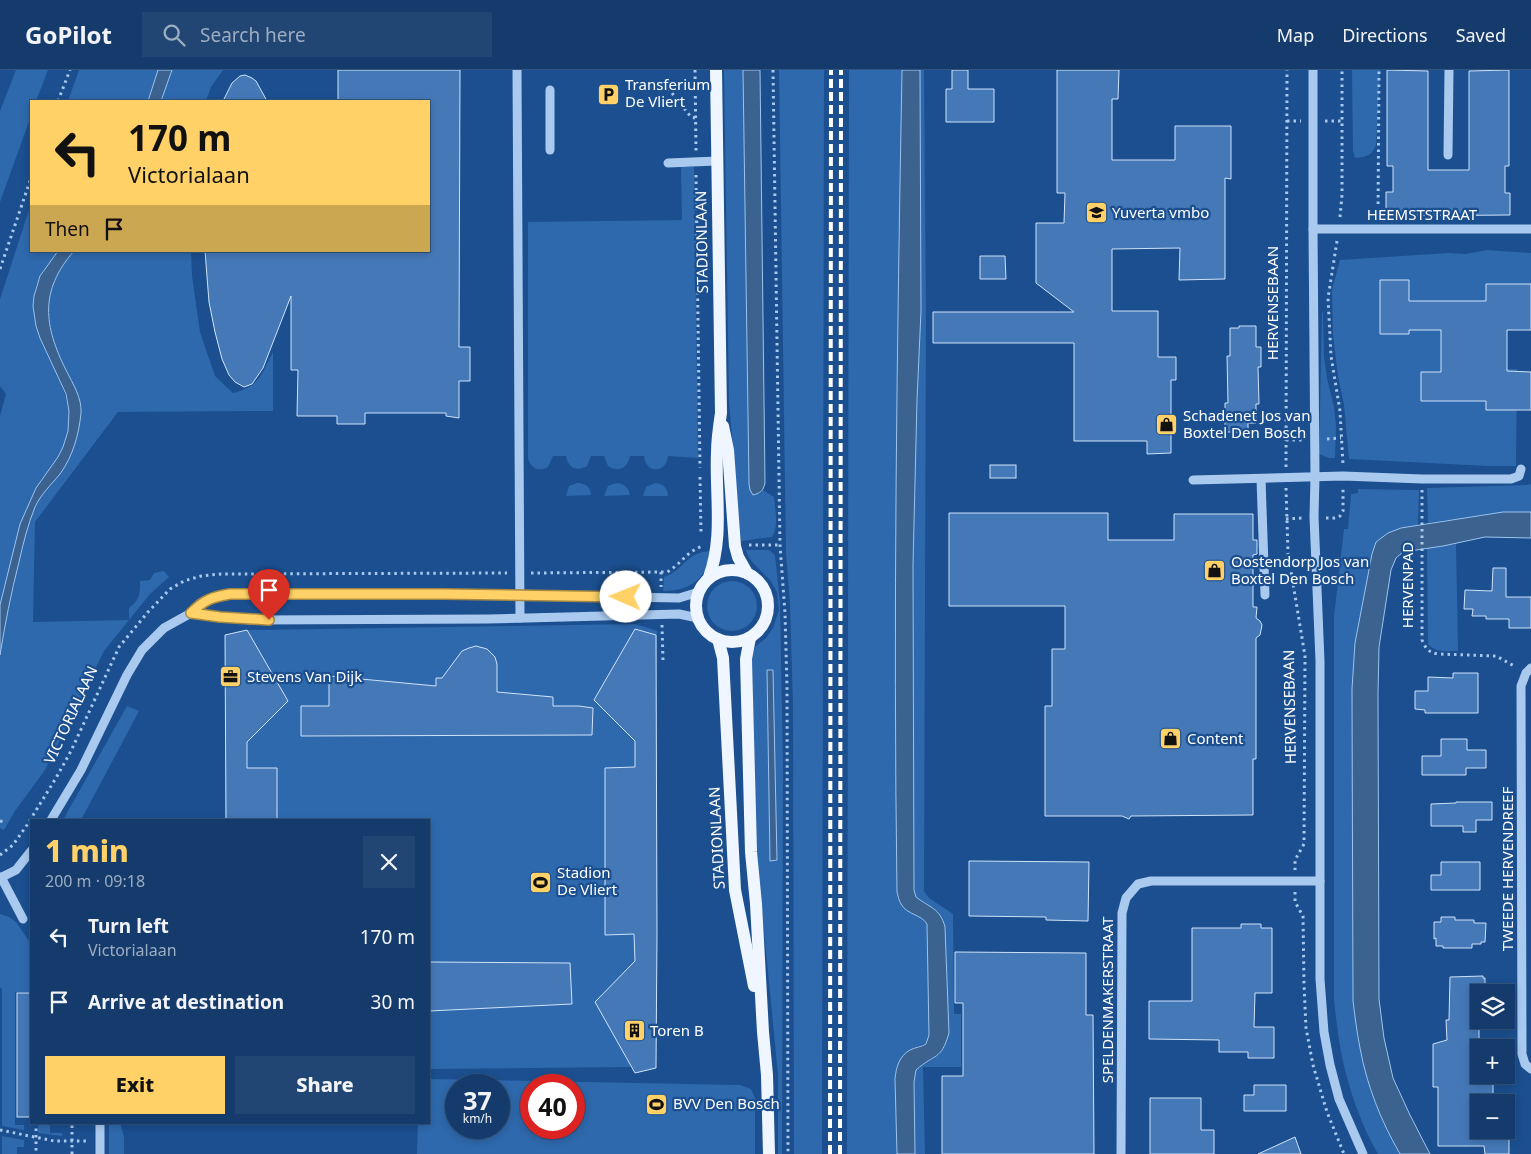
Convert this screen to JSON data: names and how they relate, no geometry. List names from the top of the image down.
{
  "streets": {
    "main road": ["STADIONLAAN"],
    "street": [
      "HEEMSTSTRAAT",
      "HERVENSEBAAN",
      "VICTORIALAAN",
      "TWEEDE HERVENDREEF",
      "SPELDENMAKERSTRAAT"
    ],
    "path": ["HERVENPAD"]
  },
  "crossings": [
    ["HEEMSTSTRAAT", "HERVENSEBAAN"],
    ["STADIONLAAN", "VICTORIALAAN"],
    ["HERVENSEBAAN", "SPELDENMAKERSTRAAT"],
    ["HERVENPAD", "TWEEDE HERVENDREEF"]
  ],
  "places": {
    "parking": ["Transferium De Vliert"],
    "school or university": ["Yuverta vmbo"],
    "shop": ["Schadenet Jos van Boxtel Den Bosch", "Oostendorp Jos van Boxtel Den Bosch", "Content"],
    "office": ["Stevens Van Dijk"],
    "sports": ["Stadion De Vliert", "BVV Den Bosch"],
    "building": ["Toren B"]
  },
  "page": {
    "header": "GoPilot",
    "search": "Search here",
    "nav": ["Map", "Directions", "Saved"],
    "turn": ["170 m", "Victorialaan"],
    "then": "Then",
    "heading": ["1 min", "200 m · 09:18"],
    "list": [
      {
        "name": "Turn left",
        "note": "Victorialaan",
        "value": "170 m"
      },
      {
        "name": "Arrive at destination",
        "value": "30 m"
      }
    ],
    "map_buttons": ["+", "−"],
    "buttons": ["Exit", "Share"],
    "speed": "37 km/h",
    "limit": "40"
  }
}
